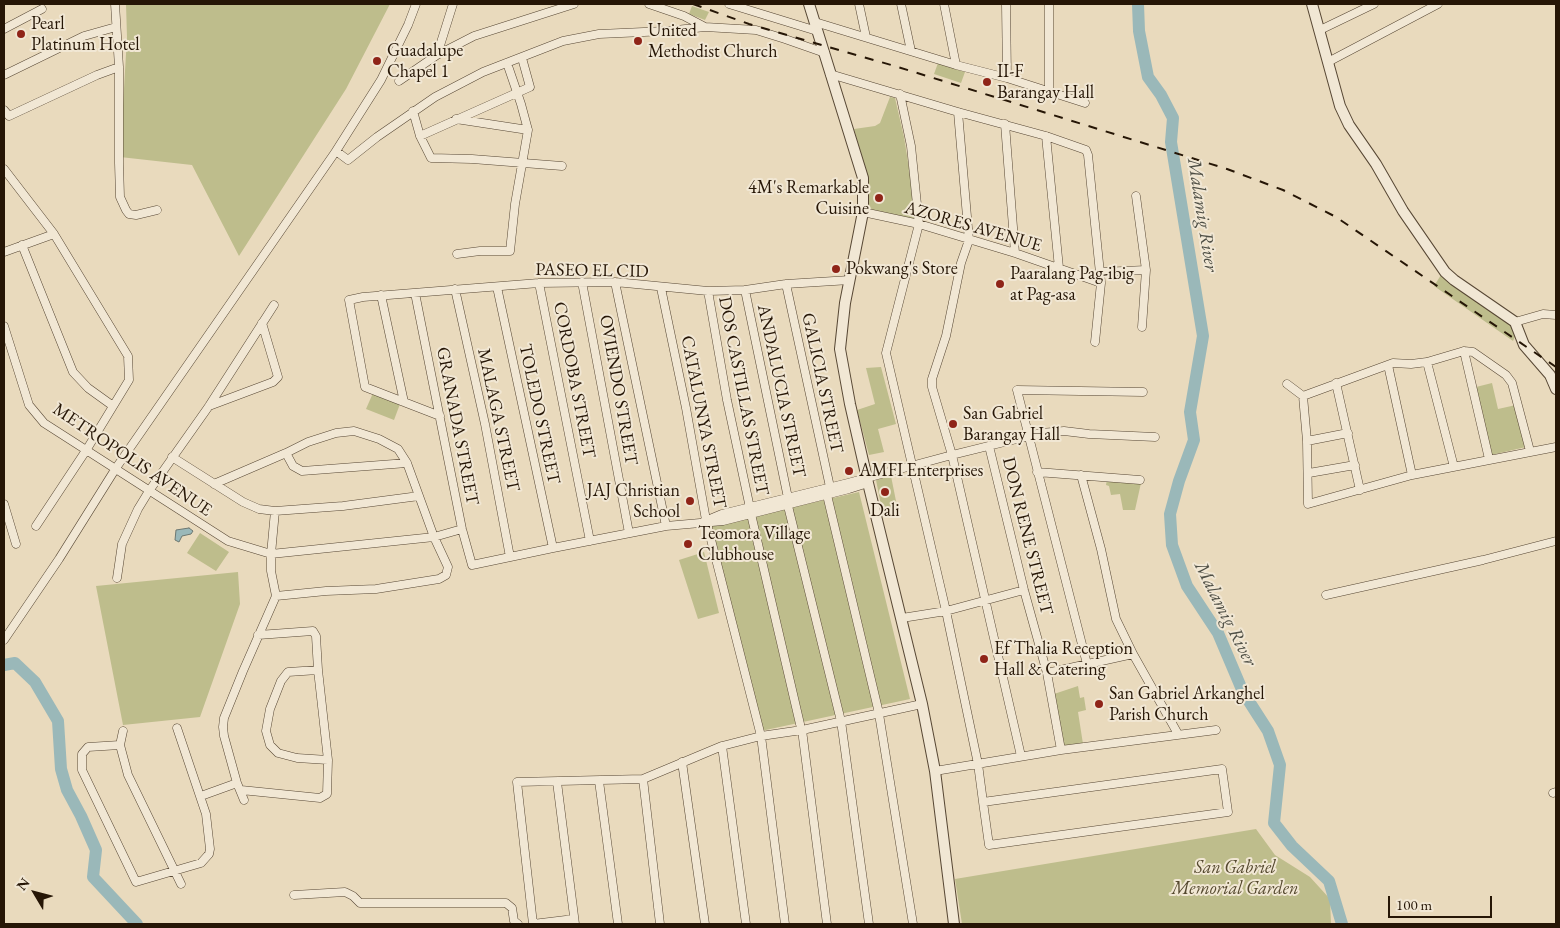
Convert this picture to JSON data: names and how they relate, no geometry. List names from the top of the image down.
{
  "streets": {
    "street": [
      "AZORES AVENUE",
      "PASEO EL CID",
      "CORDOBA STREET",
      "GALICIA STREET",
      "OVIENDO STREET",
      "ANDALUCIA STREET",
      "DOS CASTILLAS STREET",
      "TOLEDO STREET",
      "MALAGA STREET",
      "CATALUNYA STREET",
      "GRANADA STREET",
      "METROPOLIS AVENUE",
      "DON RENE STREET"
    ]
  },
  "crossings": [
    ["PASEO EL CID", "CORDOBA STREET"],
    ["PASEO EL CID", "GALICIA STREET"],
    ["PASEO EL CID", "OVIENDO STREET"],
    ["PASEO EL CID", "ANDALUCIA STREET"],
    ["PASEO EL CID", "DOS CASTILLAS STREET"],
    ["PASEO EL CID", "TOLEDO STREET"],
    ["PASEO EL CID", "MALAGA STREET"],
    ["PASEO EL CID", "CATALUNYA STREET"],
    ["PASEO EL CID", "GRANADA STREET"],
    ["MALAGA STREET", "GRANADA STREET"]
  ],
  "water": ["Malamig River"],
  "parks": ["San Gabriel Memorial Garden"],
  "places": [
    "Pearl Platinum Hotel",
    "United Methodist Church",
    "Guadalupe Chapel 1",
    "II-F Barangay Hall",
    "4M's Remarkable Cuisine",
    "Pokwang's Store",
    "Paaralang Pag-ibig at Pag-asa",
    "San Gabriel Barangay Hall",
    "AMFI Enterprises",
    "Dali",
    "JAJ Christian School",
    "Teomora Village Clubhouse",
    "Ef Thalia Reception Hall & Catering",
    "San Gabriel Arkanghel Parish Church"
  ],
  "scale_bar": "100 m",
  "north": "top left"
}
